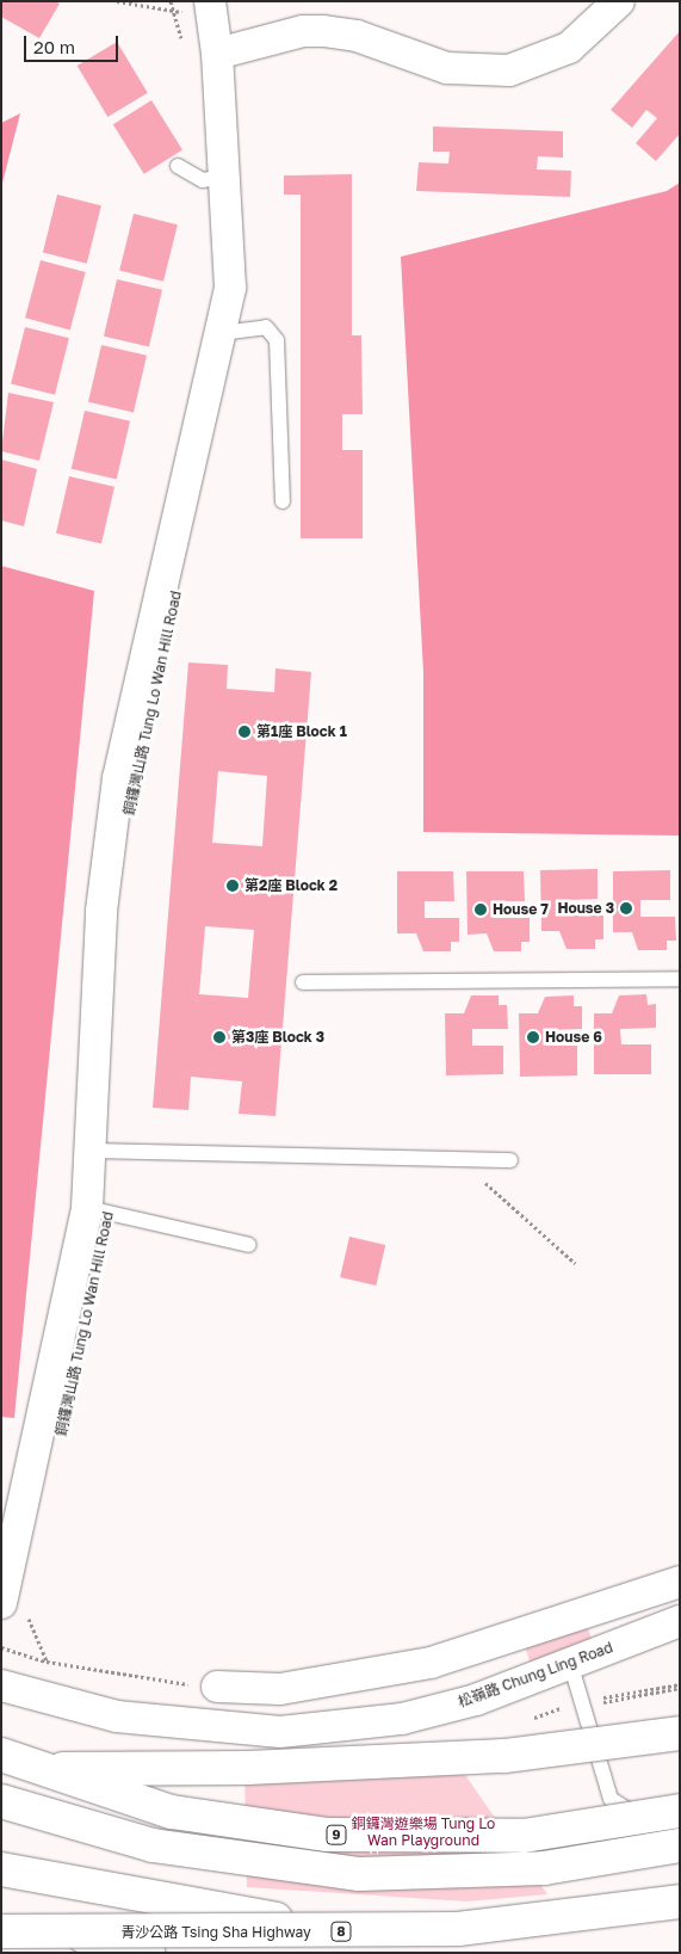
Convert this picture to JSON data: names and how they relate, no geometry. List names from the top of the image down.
{
  "streets": {
    "main road": ["9", "8", "青沙公路 Tsing Sha Highway"],
    "street": ["銅鑼灣山路 Tung Lo Wan Hill Road", "松嶺路 Chung Ling Road"]
  },
  "parks": ["銅鑼灣遊樂場 Tung Lo Wan Playground"],
  "places": [
    "第1座 Block 1",
    "第2座 Block 2",
    "House 3",
    "House 7",
    "第3座 Block 3",
    "House 6"
  ],
  "scale_bar": "20 m"
}
